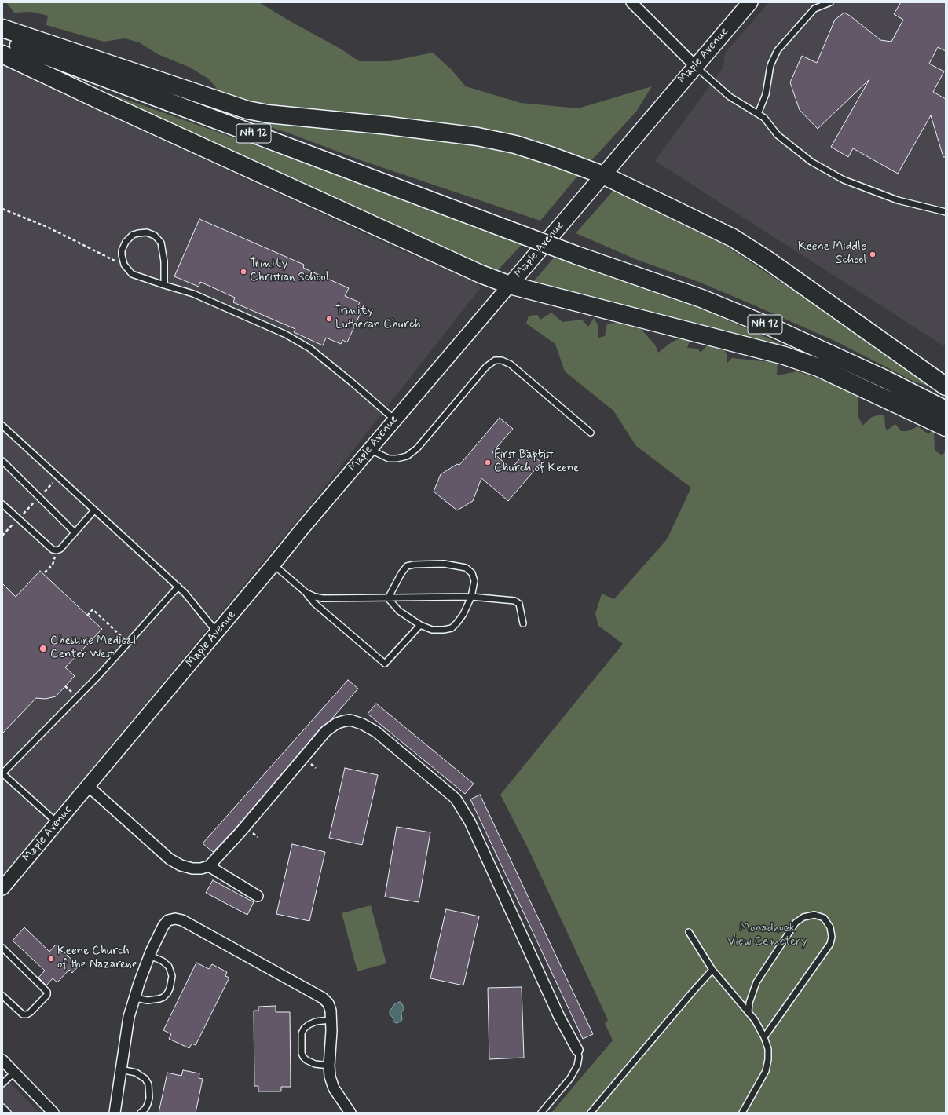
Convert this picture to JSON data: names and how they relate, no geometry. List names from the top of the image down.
{
  "streets": {
    "highway": ["NH 12"],
    "main road": ["Maple Avenue"]
  },
  "parks": ["Monadnock View Cemetery"],
  "places": [
    "Keene Middle School",
    "Trinity Christian School",
    "Trinity Lutheran Church",
    "First Baptist Church of Keene",
    "Cheshire Medical Center West",
    "Keene Church of the Nazarene"
  ]
}
